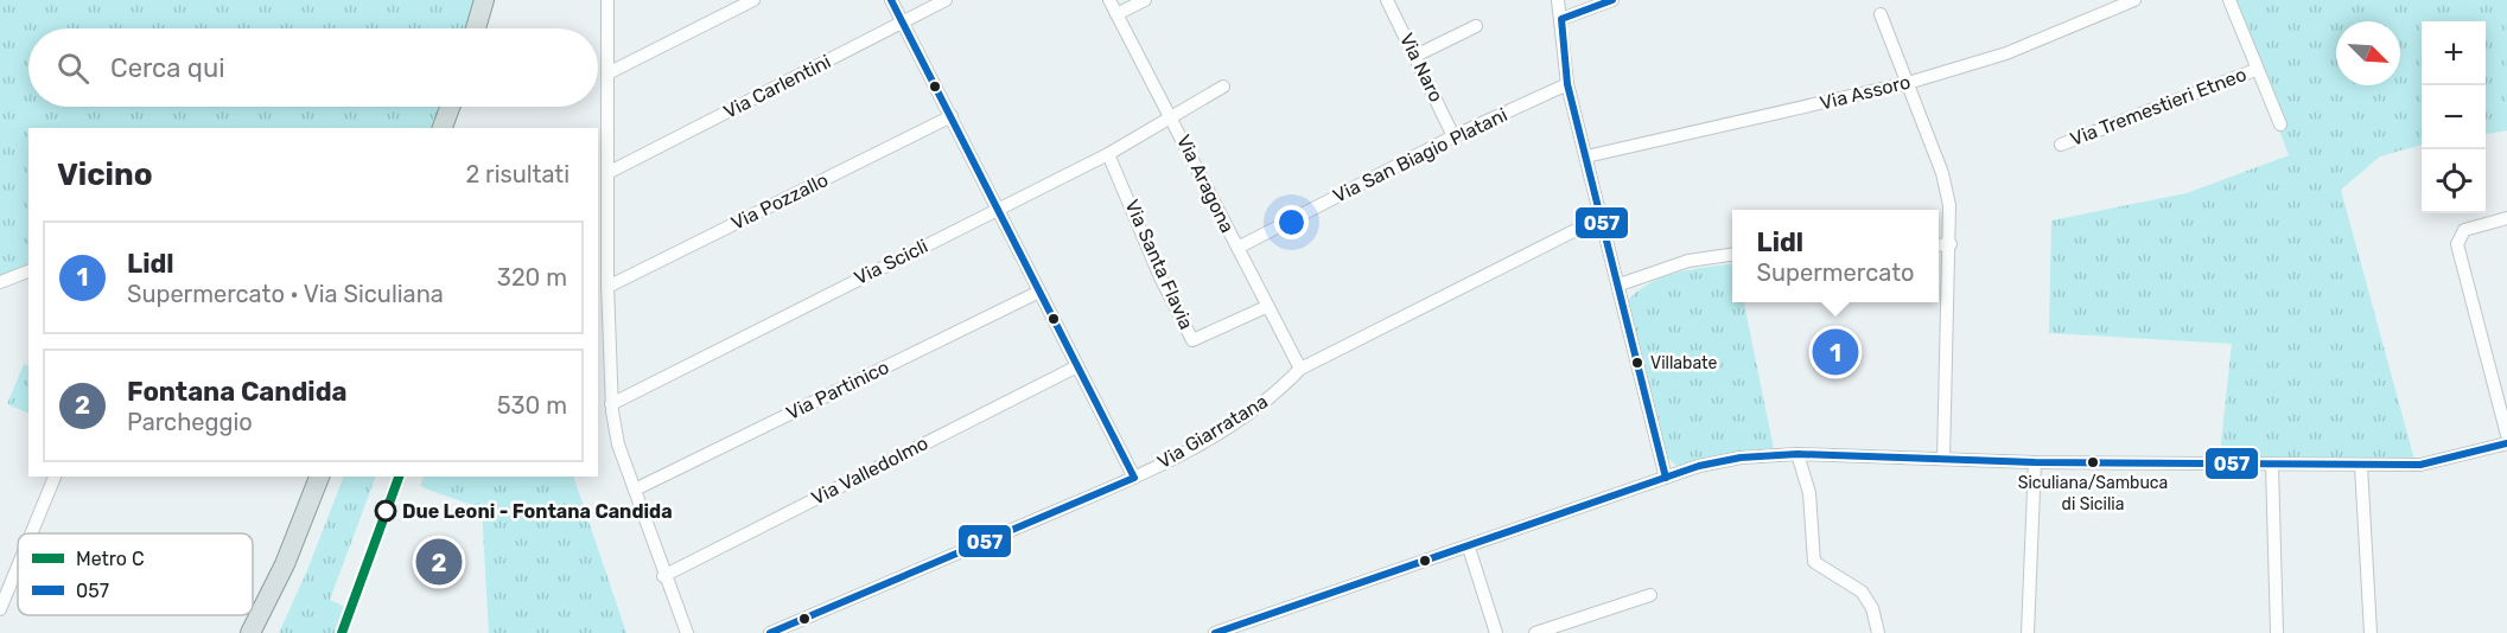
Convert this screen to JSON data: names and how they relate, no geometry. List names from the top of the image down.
{
  "streets": {
    "street": [
      "Via Naro",
      "Via Carlentini",
      "Via Assoro",
      "Via Tremestieri Etneo",
      "Via San Biagio Platani",
      "Via Aragona",
      "Via Pozzallo",
      "Via Scicli",
      "Via Santa Flavia",
      "Via Partinico",
      "Via Giarratana",
      "Via Valledolmo"
    ]
  },
  "crossings": [
    ["Via Naro", "Via San Biagio Platani"],
    ["Via San Biagio Platani", "Via Aragona"],
    ["Via Aragona", "Via Scicli"],
    ["Via Aragona", "Via Santa Flavia"],
    ["Via Aragona", "Via Giarratana"],
    ["Via Scicli", "Via Santa Flavia"]
  ],
  "places": ["Villabate", "Siculiana/Sambuca di Sicilia", "Due Leoni - Fontana Candida"],
  "lines": ["transit line 057", "metro line C"],
  "legend": ["Metro C", "057"],
  "north": "bottom right",
  "page": {
    "map_buttons": ["+", "−"],
    "search": "Cerca qui",
    "heading": ["Vicino", "2 risultati"],
    "popup": ["Lidl", "Supermercato"],
    "list": [
      {
        "mark": "1",
        "name": "Lidl",
        "note": "Supermercato · Via Siculiana",
        "value": "320 m"
      },
      {
        "mark": "2",
        "name": "Fontana Candida",
        "note": "Parcheggio",
        "value": "530 m"
      }
    ],
    "pins": ["1", "2"]
  }
}
